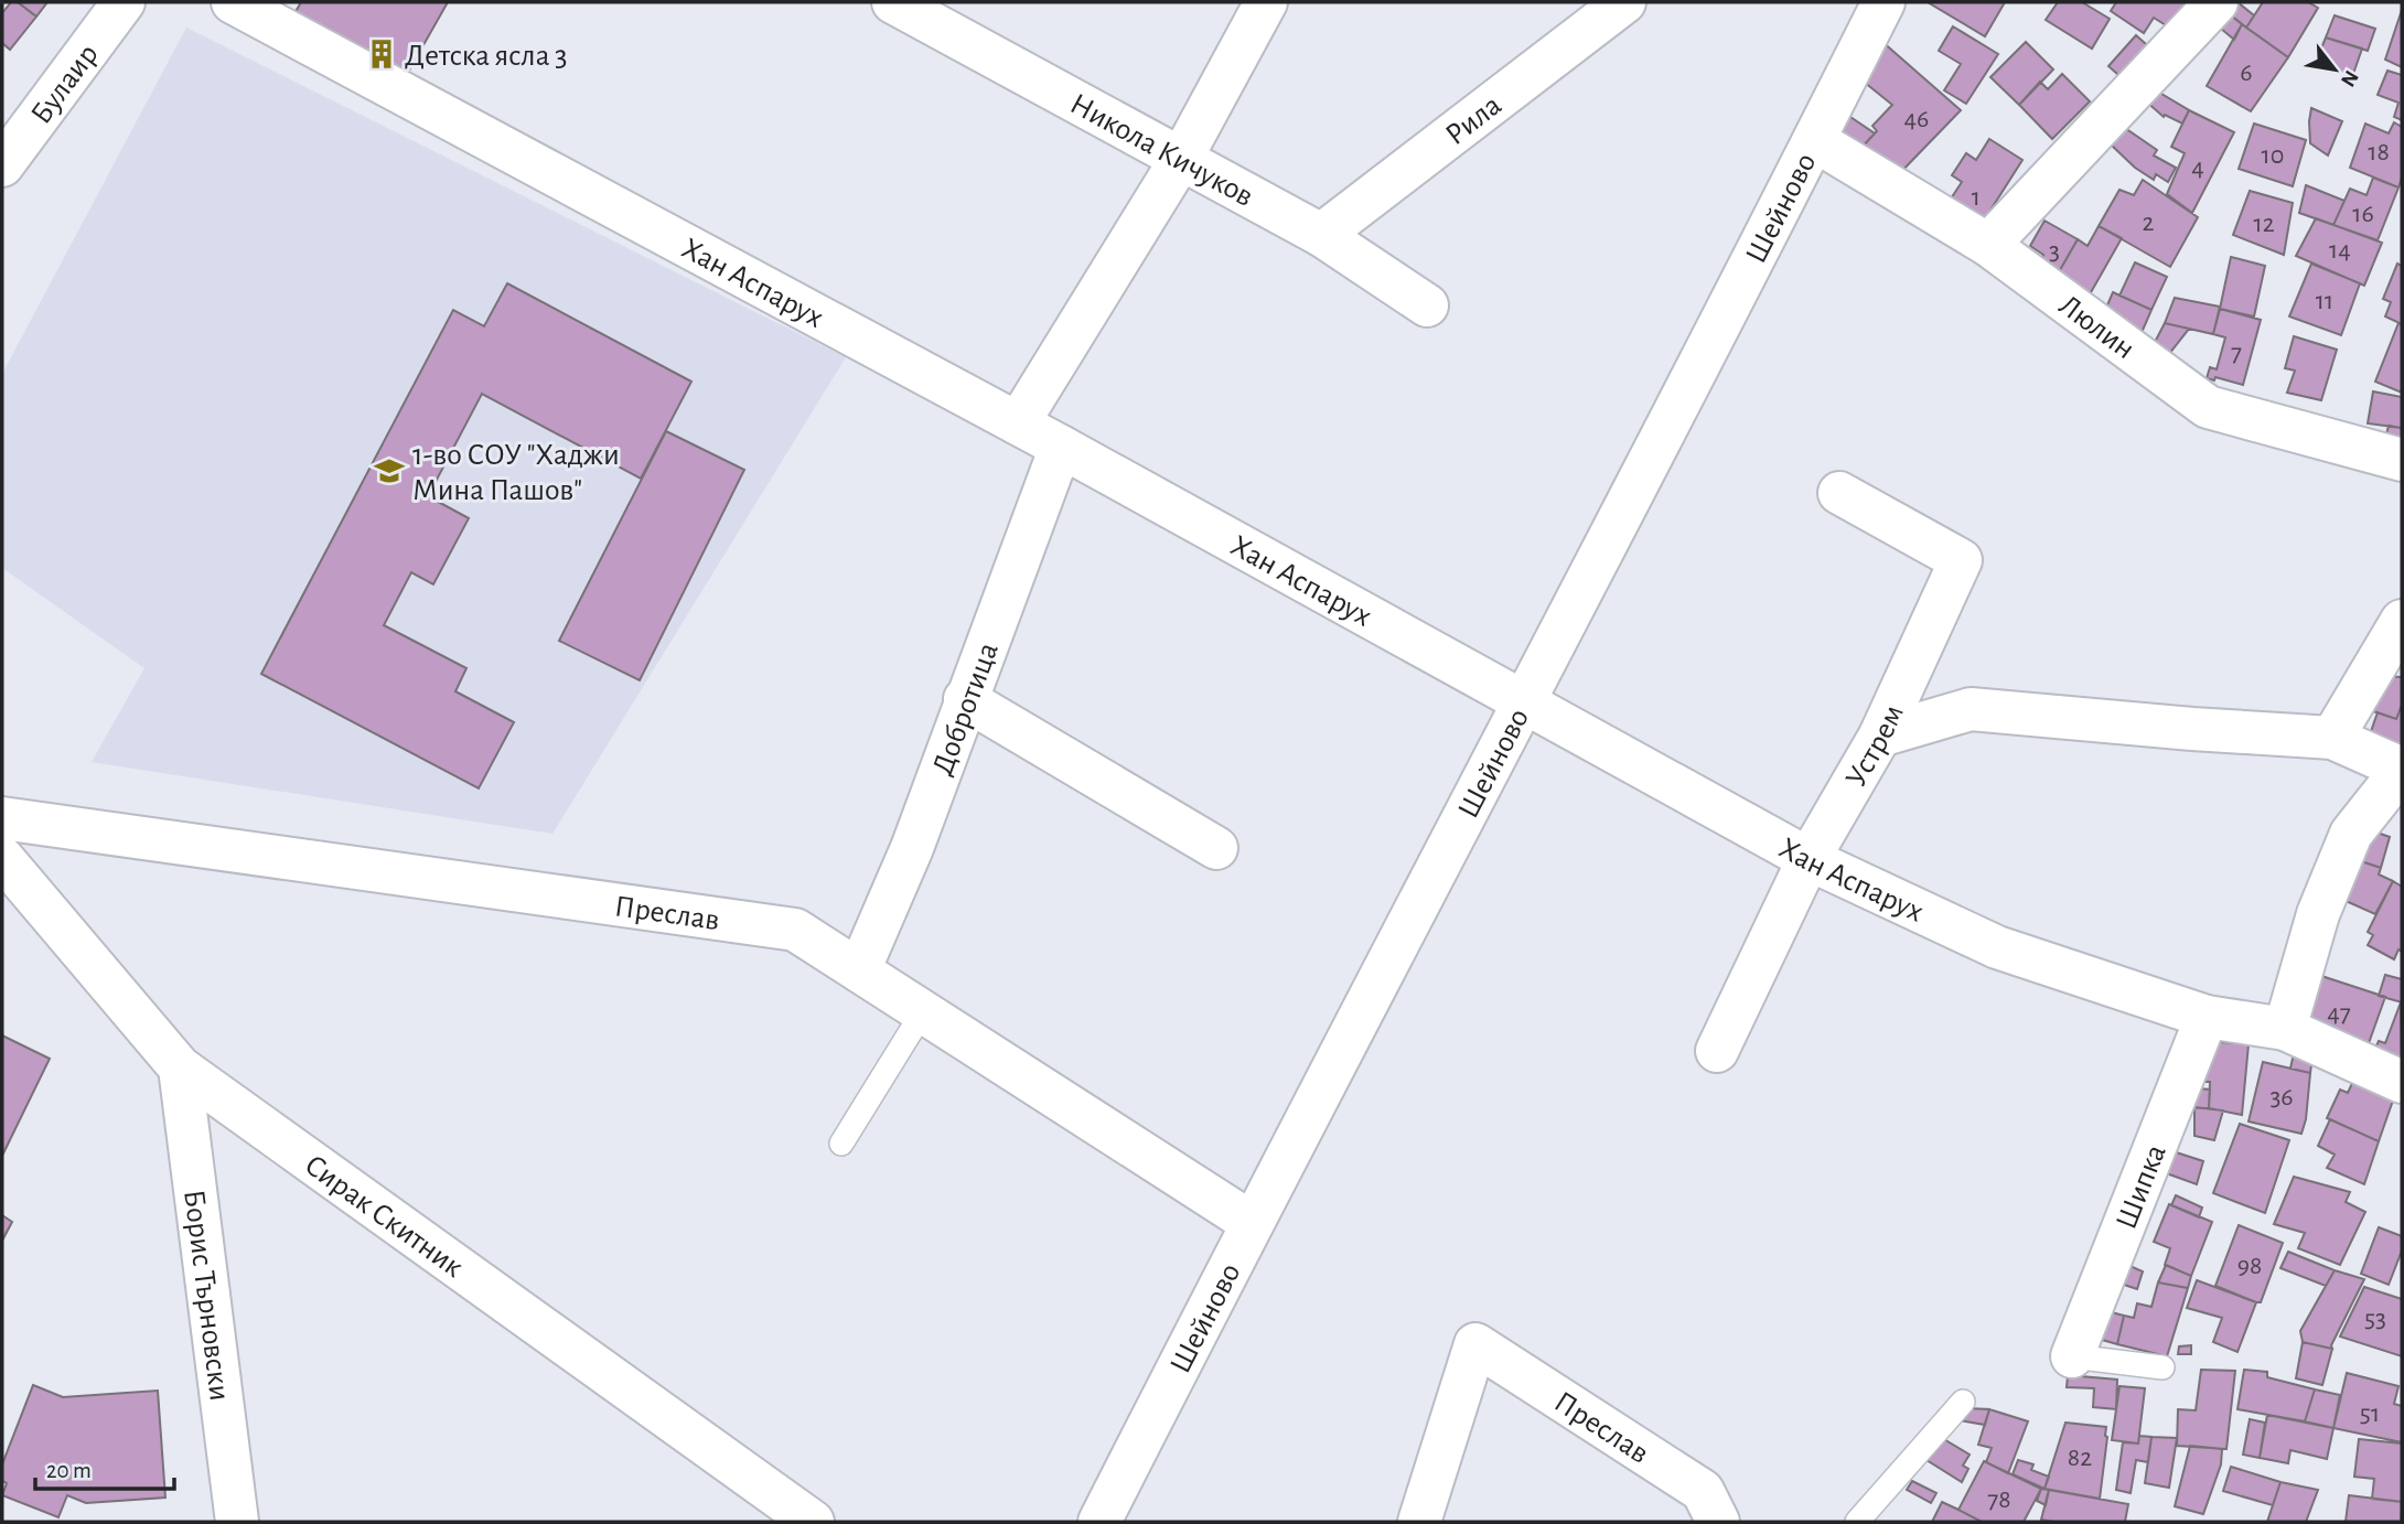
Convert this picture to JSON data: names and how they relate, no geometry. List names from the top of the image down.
{
  "streets": {
    "street": [
      "Булаир",
      "Рила",
      "Никола Кичуков",
      "Шейново",
      "Хан Аспарух",
      "Люлин",
      "Добротица",
      "Устрем",
      "Преслав",
      "Шипка",
      "Сирак Скитник",
      "Борис Търновски"
    ]
  },
  "crossings": [
    ["Рила", "Никола Кичуков"],
    ["Шейново", "Хан Аспарух"],
    ["Шейново", "Люлин"],
    ["Шейново", "Преслав"],
    ["Хан Аспарух", "Добротица"],
    ["Хан Аспарух", "Устрем"],
    ["Хан Аспарух", "Шипка"],
    ["Добротица", "Преслав"],
    ["Сирак Скитник", "Борис Търновски"]
  ],
  "places": {
    "building": ["Детска ясла 3"],
    "school or university": ["1-во СОУ \"Хаджи Мина Пашов\""]
  },
  "house_numbers": [
    "6",
    "46",
    "18",
    "10",
    "4",
    "1",
    "16",
    "2",
    "12",
    "14",
    "3",
    "11",
    "7",
    "47",
    "36",
    "98",
    "53",
    "51",
    "82",
    "78"
  ],
  "scale_bar": "20 m",
  "north": "bottom right"
}
